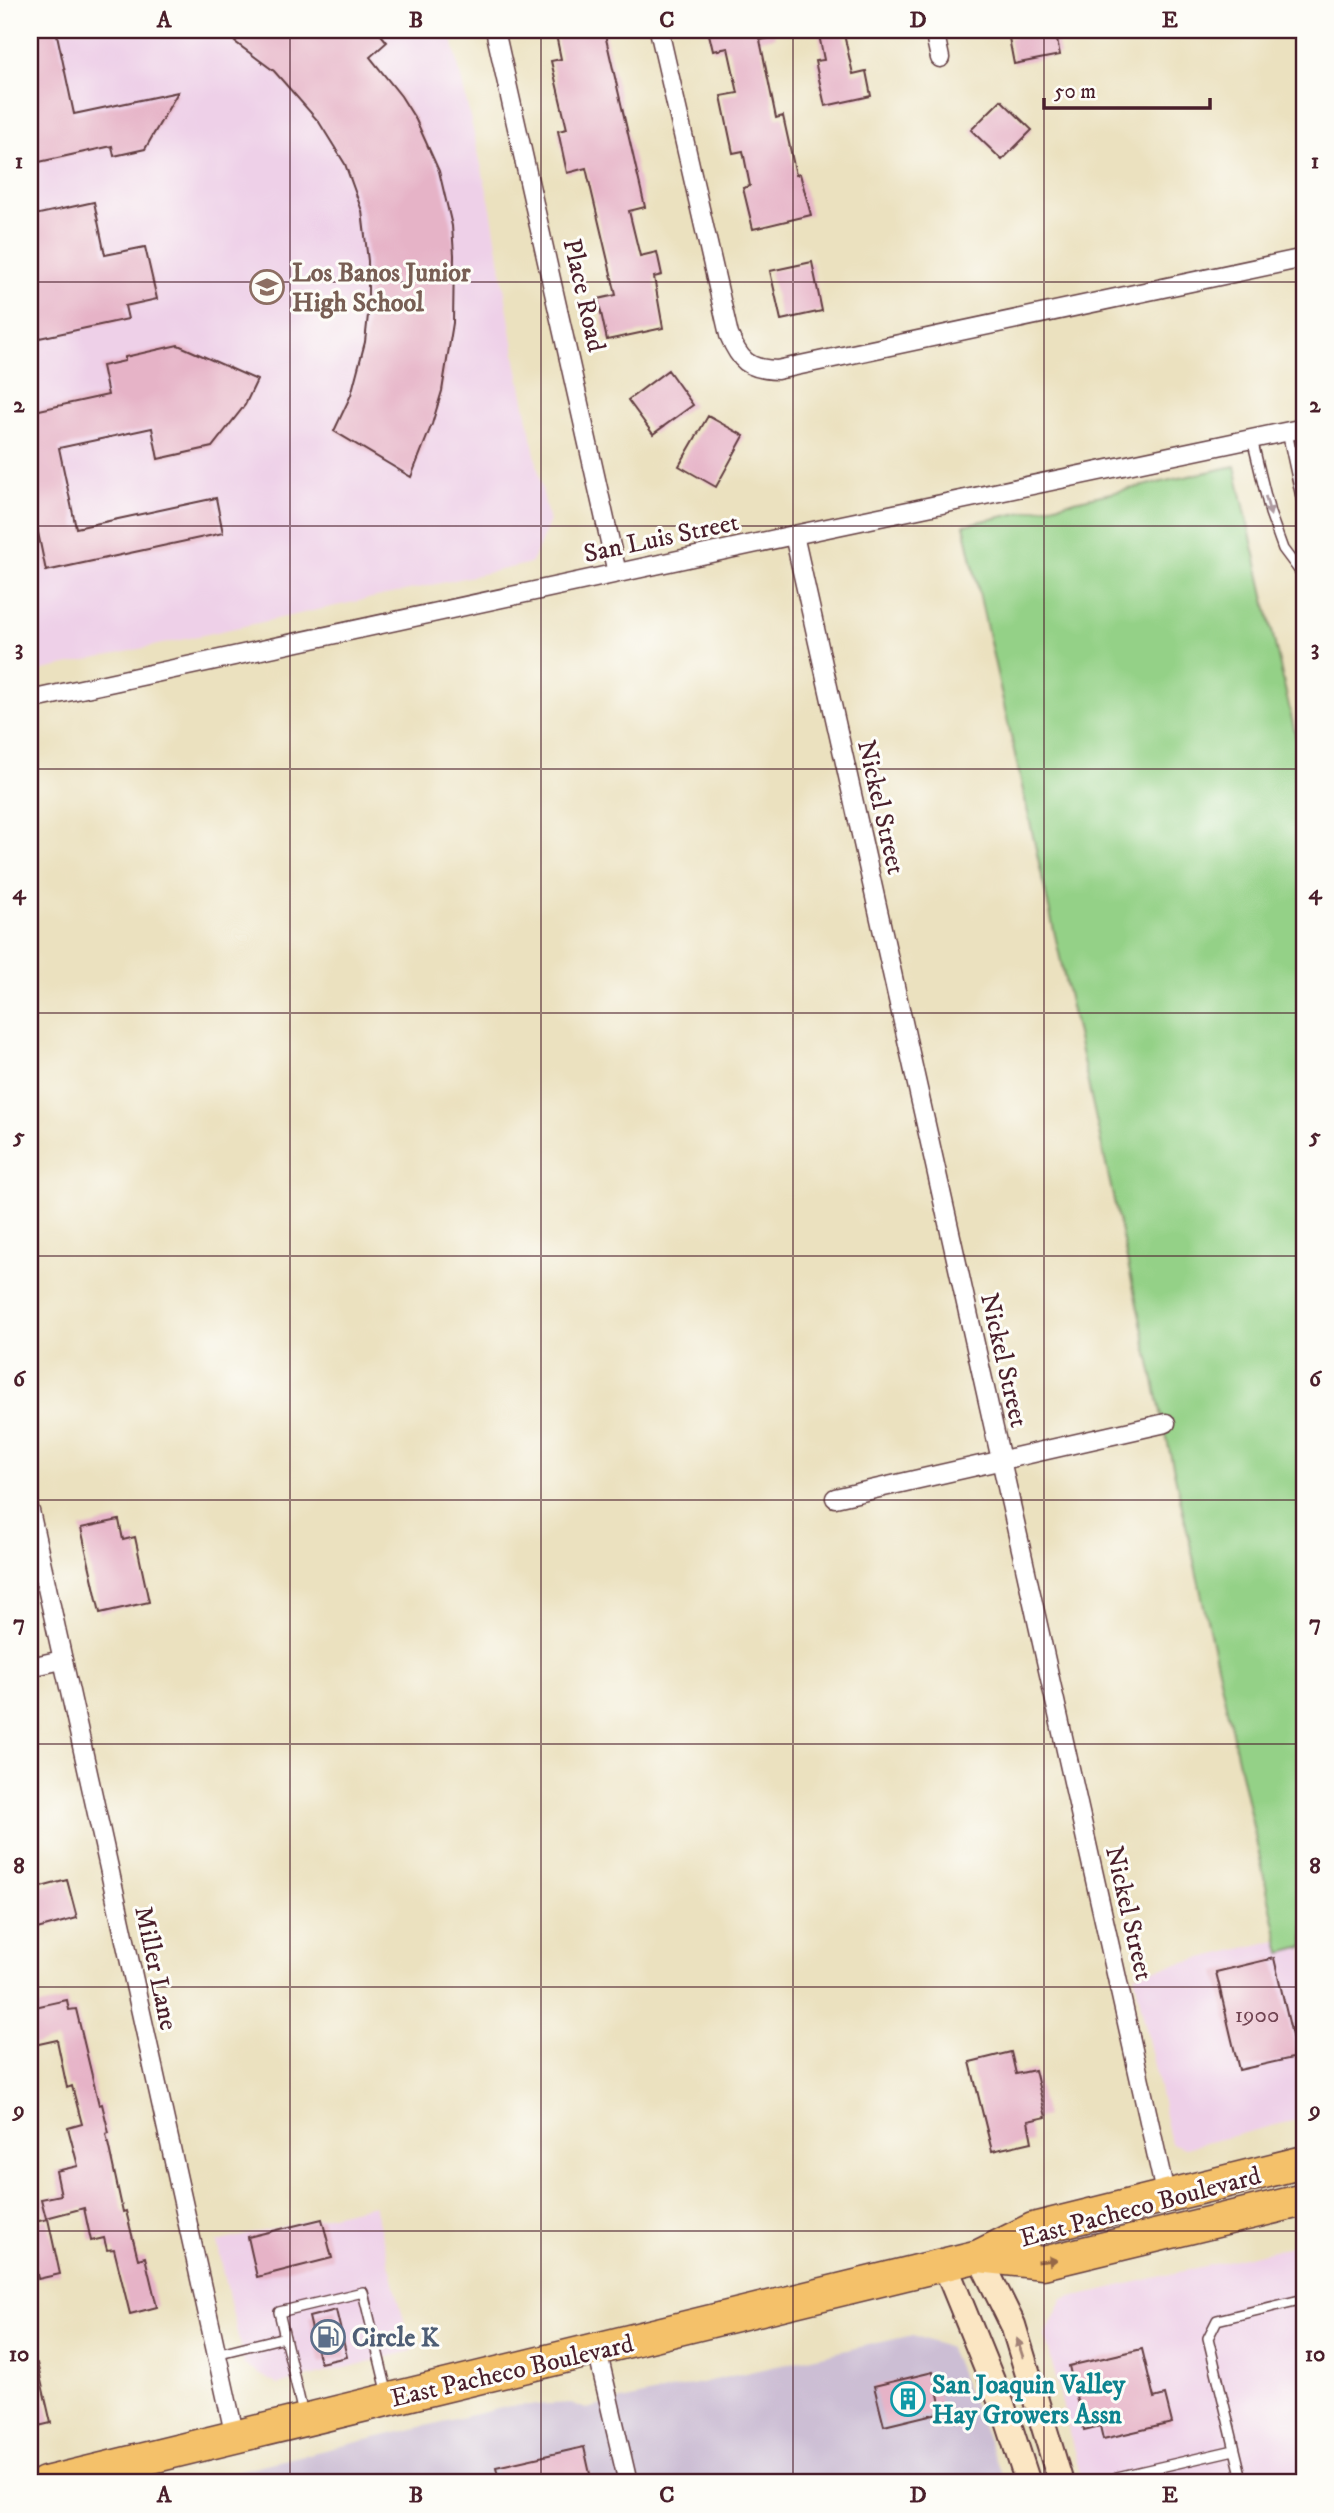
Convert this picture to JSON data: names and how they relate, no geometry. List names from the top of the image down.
{
  "streets": {
    "highway": ["East Pacheco Boulevard"],
    "street": [
      "Place Road",
      "San Luis Street",
      "Nickel Street",
      "Miller Lane"
    ]
  },
  "crossings": [
    ["Place Road", "San Luis Street"],
    ["San Luis Street", "Nickel Street"],
    ["Nickel Street", "East Pacheco Boulevard"],
    ["Miller Lane", "East Pacheco Boulevard"]
  ],
  "places": {
    "school or university": ["Los Banos Junior High School"],
    "fuel station": ["Circle K"],
    "building": ["San Joaquin Valley Hay Growers Assn"]
  },
  "house_numbers": ["1900"],
  "scale_bar": "50 m",
  "grid": {
    "columns": [
      "A",
      "B",
      "C",
      "D",
      "E"
    ],
    "rows": [
      "1",
      "2",
      "3",
      "4",
      "5",
      "6",
      "7",
      "8",
      "9",
      "10"
    ]
  }
}
